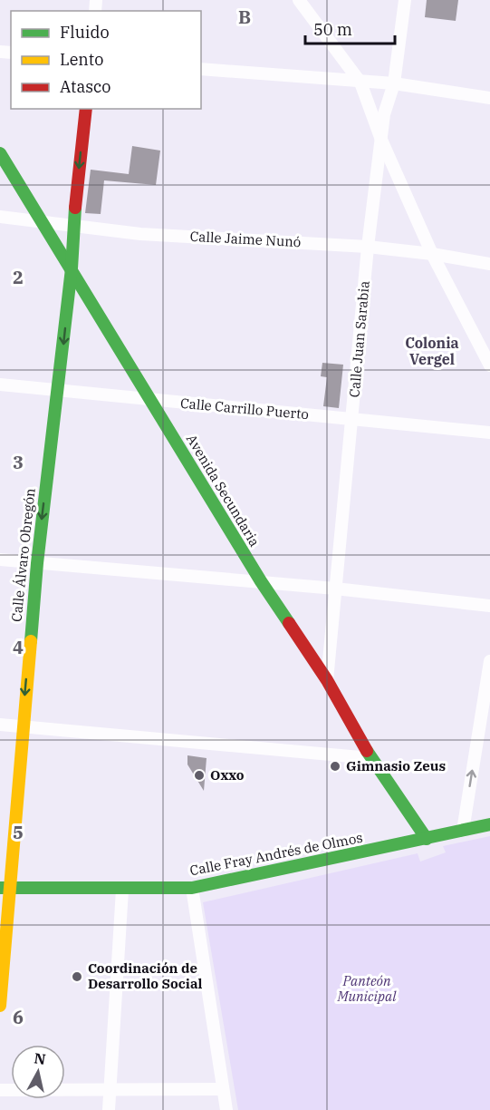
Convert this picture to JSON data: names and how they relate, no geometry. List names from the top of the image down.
{
  "streets": {
    "street": [
      "Calle Jaime Nunó",
      "Calle Juan Sarabia",
      "Calle Carrillo Puerto",
      "Avenida Secundaria",
      "Calle Álvaro Obregón",
      "Calle Fray Andrés de Olmos"
    ]
  },
  "crossings": [
    ["Calle Jaime Nunó", "Calle Juan Sarabia"],
    ["Calle Jaime Nunó", "Avenida Secundaria"],
    ["Calle Jaime Nunó", "Calle Álvaro Obregón"],
    ["Calle Juan Sarabia", "Calle Carrillo Puerto"],
    ["Calle Juan Sarabia", "Avenida Secundaria"],
    ["Calle Carrillo Puerto", "Avenida Secundaria"],
    ["Calle Carrillo Puerto", "Calle Álvaro Obregón"],
    ["Avenida Secundaria", "Calle Álvaro Obregón"],
    ["Avenida Secundaria", "Calle Fray Andrés de Olmos"],
    ["Calle Álvaro Obregón", "Calle Fray Andrés de Olmos"]
  ],
  "one_way": ["Calle Álvaro Obregón"],
  "districts": ["Colonia Vergel"],
  "parks": ["Panteón Municipal"],
  "places": ["Gimnasio Zeus", "Oxxo", "Coordinación de Desarrollo Social"],
  "legend": ["Fluido", "Lento", "Atasco"],
  "scale_bar": "50 m",
  "north": "top",
  "grid": {
    "columns": ["B"],
    "rows": [
      "2",
      "3",
      "4",
      "5",
      "6"
    ]
  }
}
